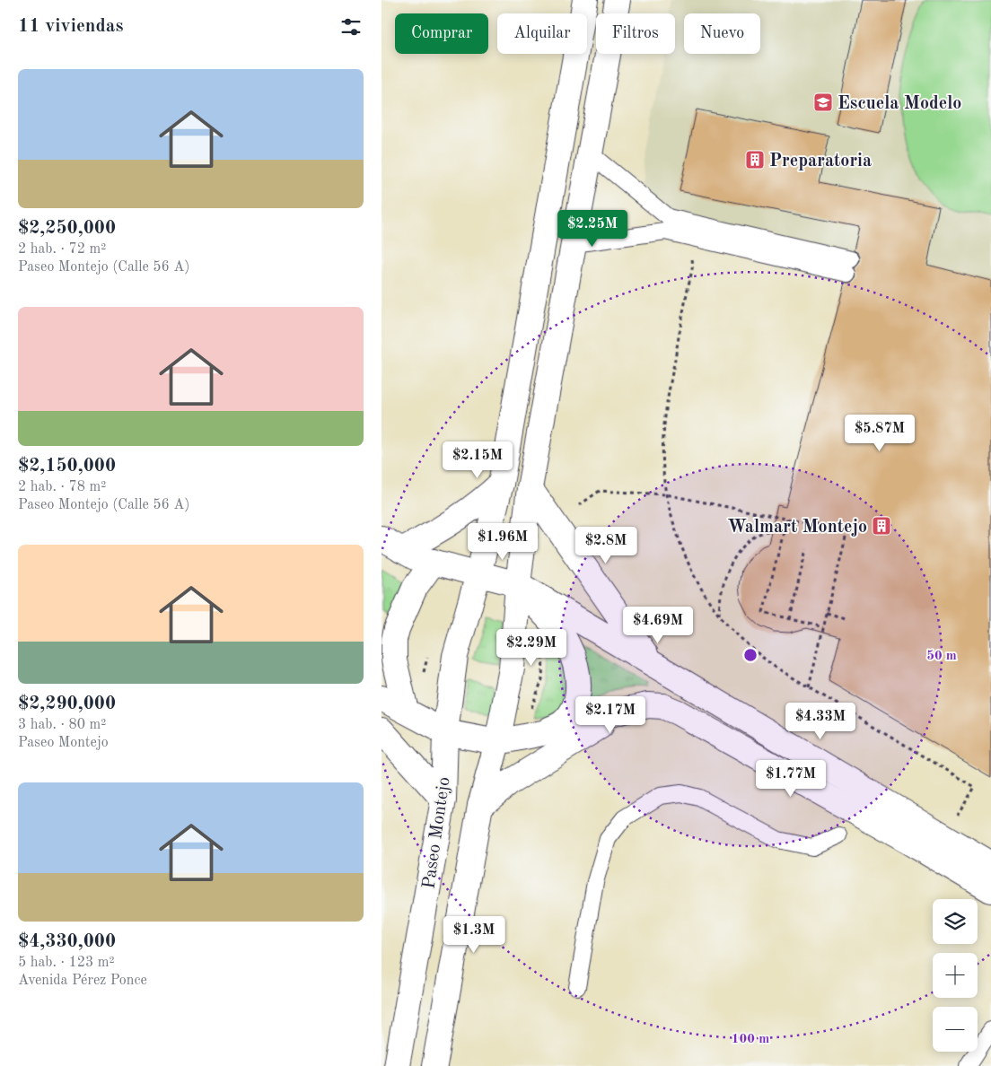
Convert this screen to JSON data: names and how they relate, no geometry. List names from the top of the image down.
{
  "streets": {
    "main road": ["Paseo Montejo"]
  },
  "places": {
    "school or university": ["Escuela Modelo"],
    "building": ["Preparatoria", "Walmart Montejo"]
  },
  "page": {
    "heading": "11 viviendas",
    "chip": [
      "Comprar",
      "Alquilar",
      "Filtros",
      "Nuevo"
    ],
    "list": [
      {
        "name": "$2,250,000",
        "note": "2 hab. · 72 m² · Paseo Montejo (Calle 56 A)"
      },
      {
        "name": "$2,150,000",
        "note": "2 hab. · 78 m² · Paseo Montejo (Calle 56 A)"
      },
      {
        "name": "$2,290,000",
        "note": "3 hab. · 80 m² · Paseo Montejo"
      },
      {
        "name": "$4,330,000",
        "note": "5 hab. · 123 m² · Avenida Pérez Ponce"
      }
    ],
    "price": [
      "$2.25M",
      "$5.87M",
      "$2.15M",
      "$1.96M",
      "$2.8M",
      "$4.69M",
      "$2.29M",
      "$2.17M",
      "$4.33M",
      "$1.77M",
      "$1.3M"
    ],
    "map_buttons": ["+", "−"]
  },
  "rings": ["50 m", "100 m"]
}
